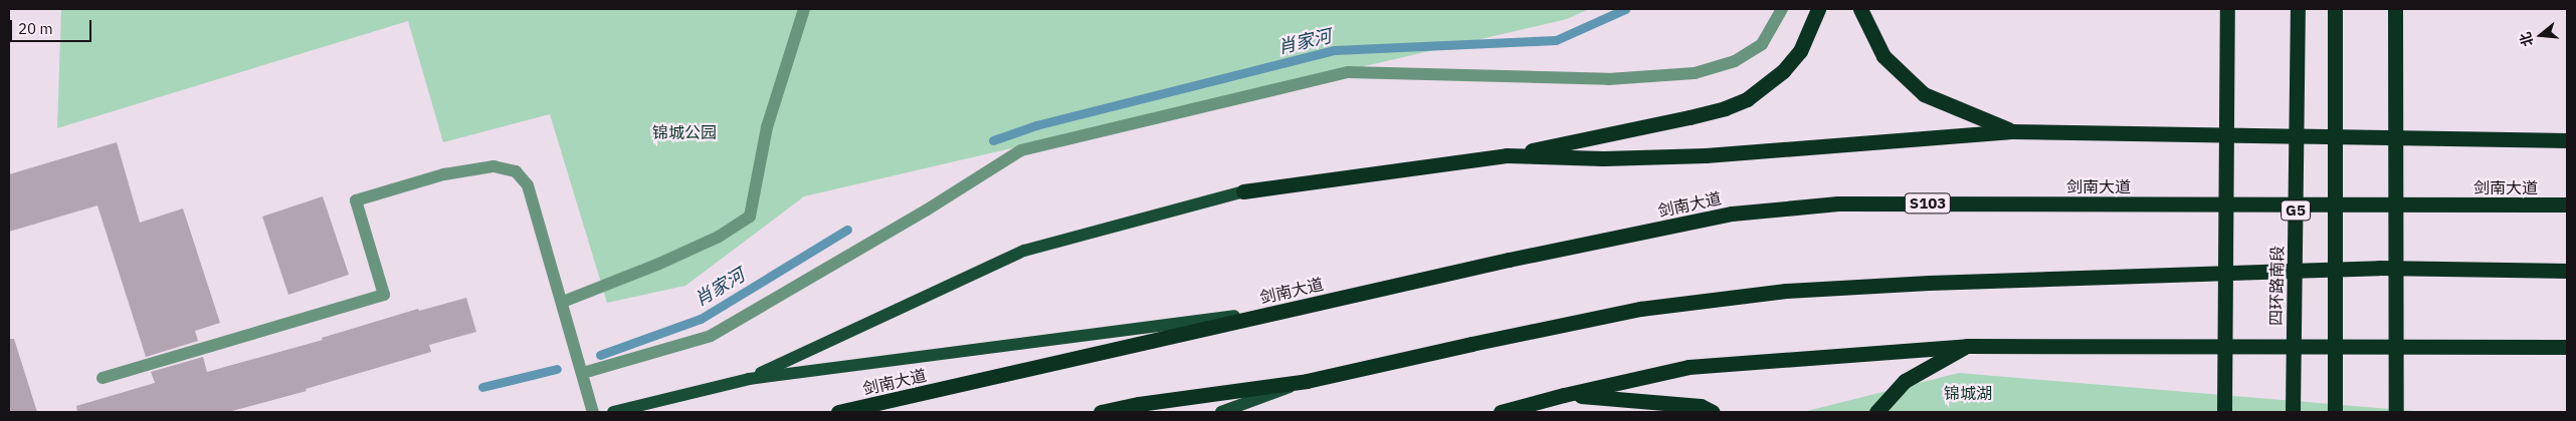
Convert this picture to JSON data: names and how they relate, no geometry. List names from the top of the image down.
{
  "streets": {
    "highway": [
      "剑南大道",
      "S103",
      "G5",
      "四环路南段"
    ]
  },
  "water": ["肖家河"],
  "parks": ["锦城公园", "锦城湖"],
  "scale_bar": "20 m",
  "north": "left"
}
